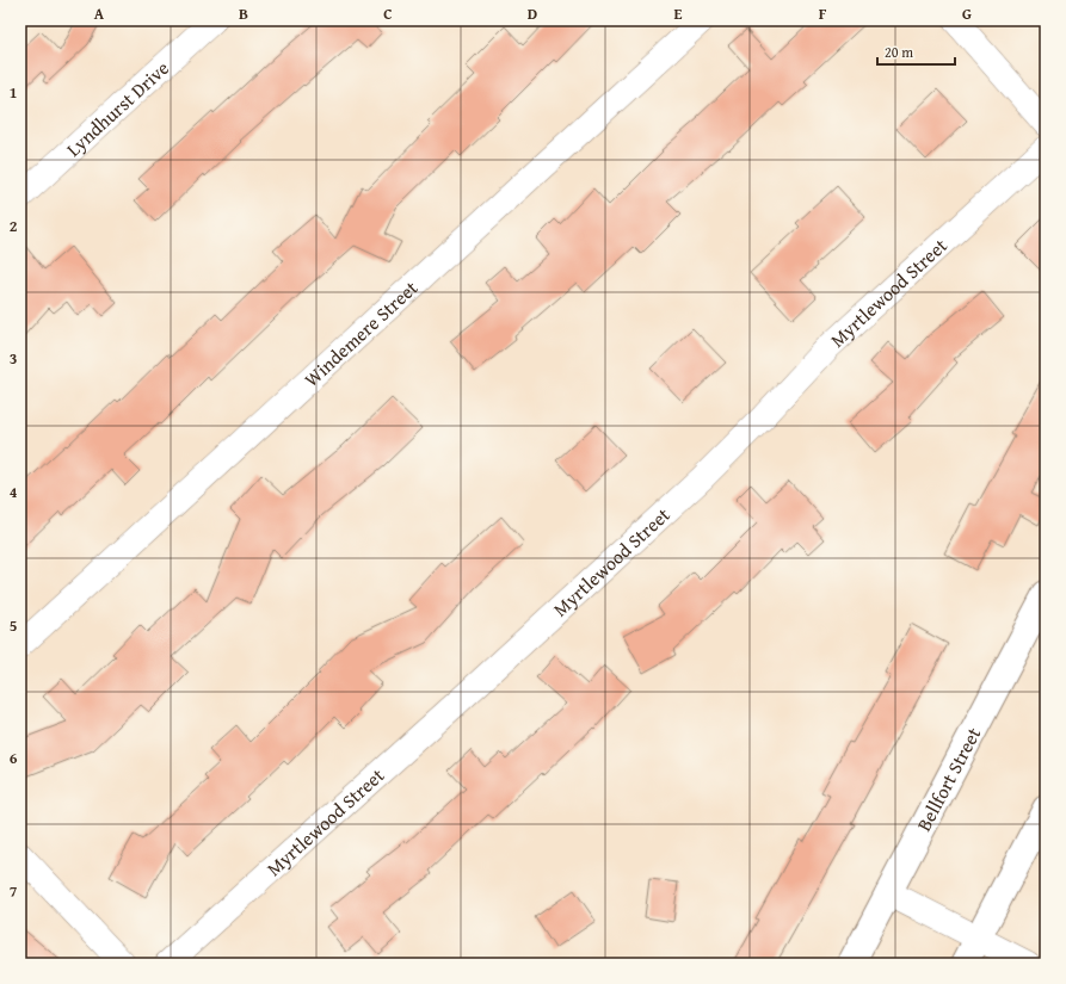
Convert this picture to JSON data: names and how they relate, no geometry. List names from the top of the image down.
{
  "streets": {
    "main road": ["Bellfort Street"],
    "street": ["Lyndhurst Drive", "Myrtlewood Street", "Windemere Street"]
  },
  "scale_bar": "20 m",
  "grid": {
    "columns": [
      "A",
      "B",
      "C",
      "D",
      "E",
      "F",
      "G"
    ],
    "rows": [
      "1",
      "2",
      "3",
      "4",
      "5",
      "6",
      "7"
    ]
  }
}
